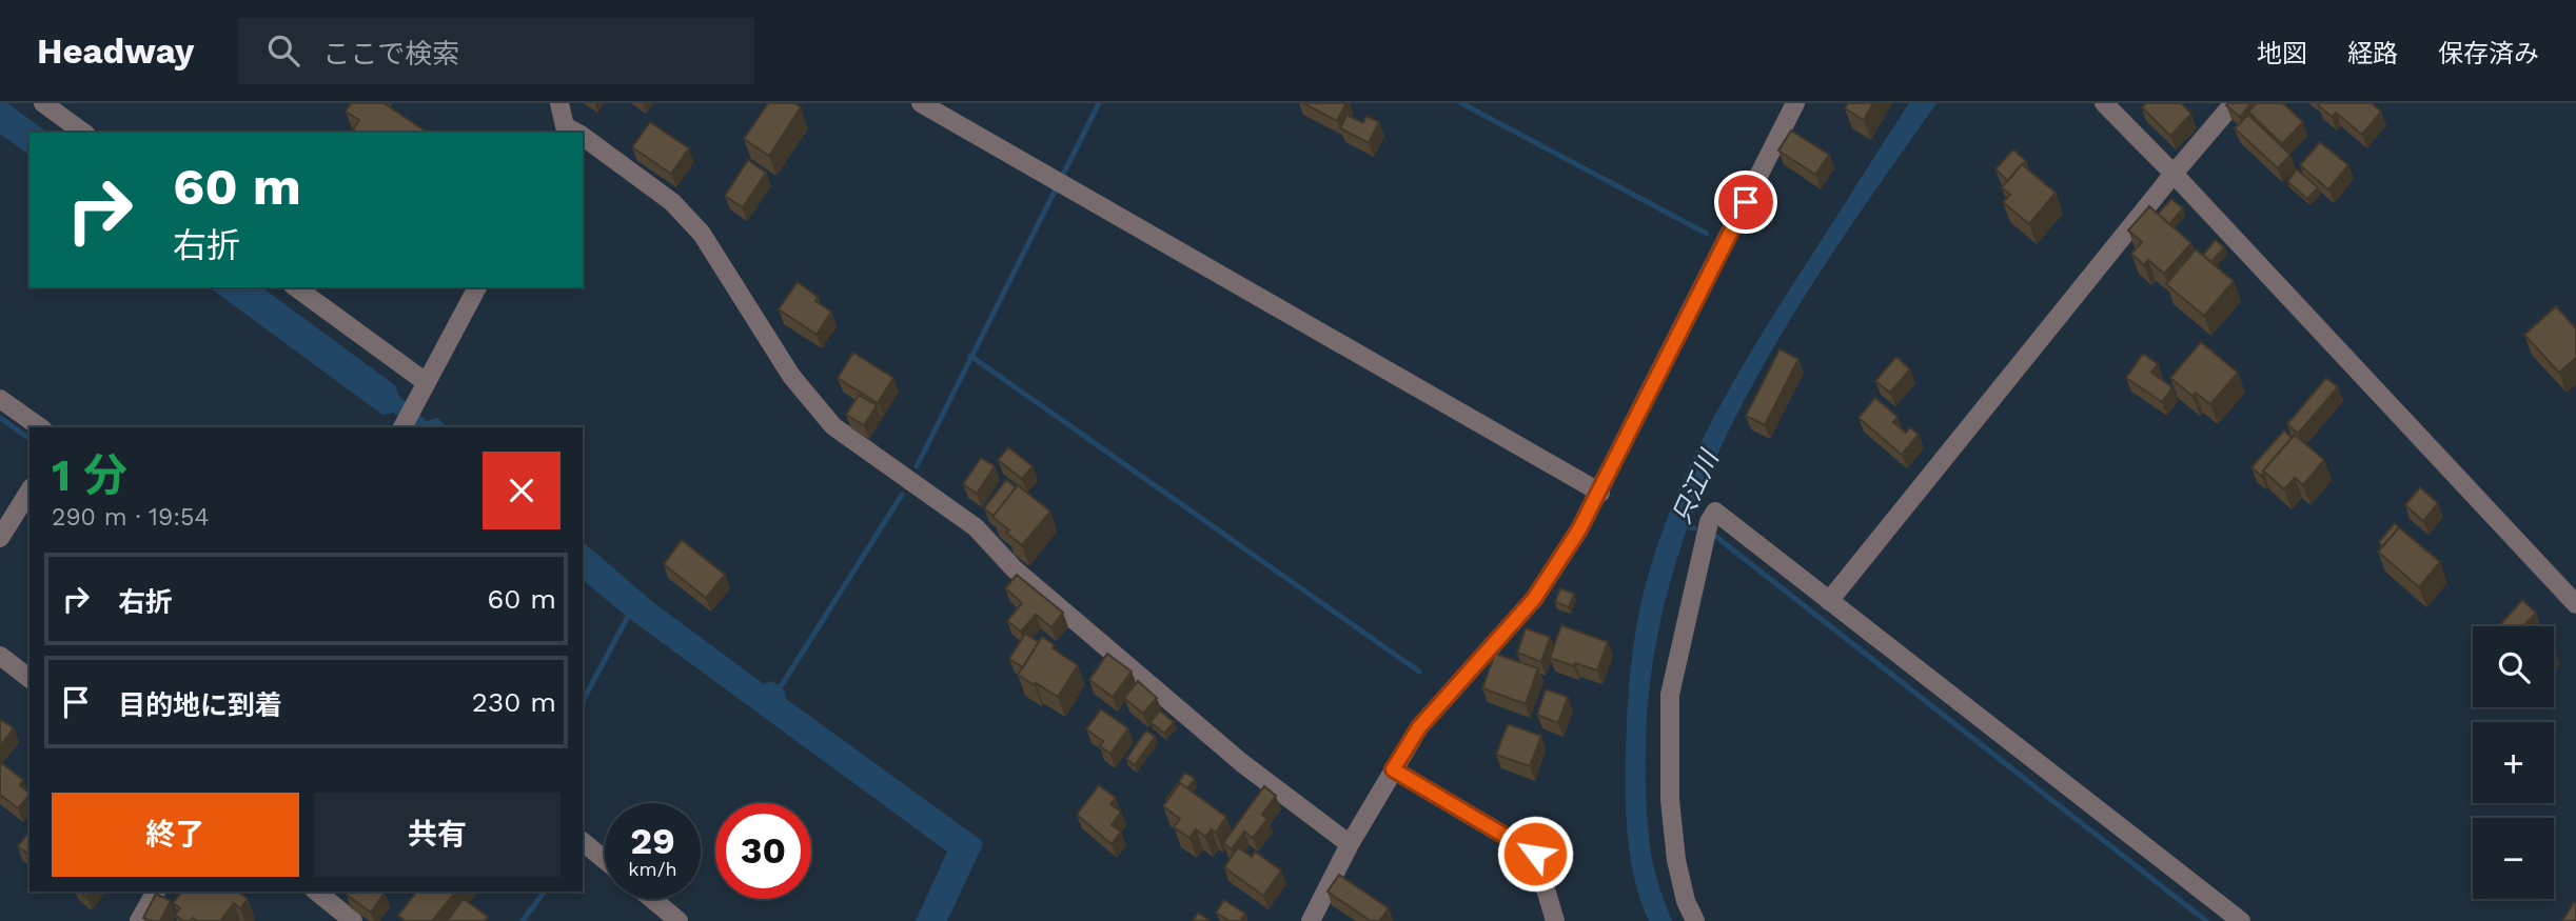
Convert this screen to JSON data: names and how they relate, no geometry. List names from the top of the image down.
{
  "water": ["只江川"],
  "page": {
    "header": "Headway",
    "search": "ここで検索",
    "nav": ["地図", "経路", "保存済み"],
    "turn": ["60 m", "右折"],
    "heading": ["1 分", "290 m · 19:54"],
    "list": [
      {
        "name": "右折",
        "value": "60 m"
      },
      {
        "name": "目的地に到着",
        "value": "230 m"
      }
    ],
    "map_buttons": ["+", "−"],
    "buttons": ["終了", "共有"],
    "speed": "29 km/h",
    "limit": "30"
  }
}
